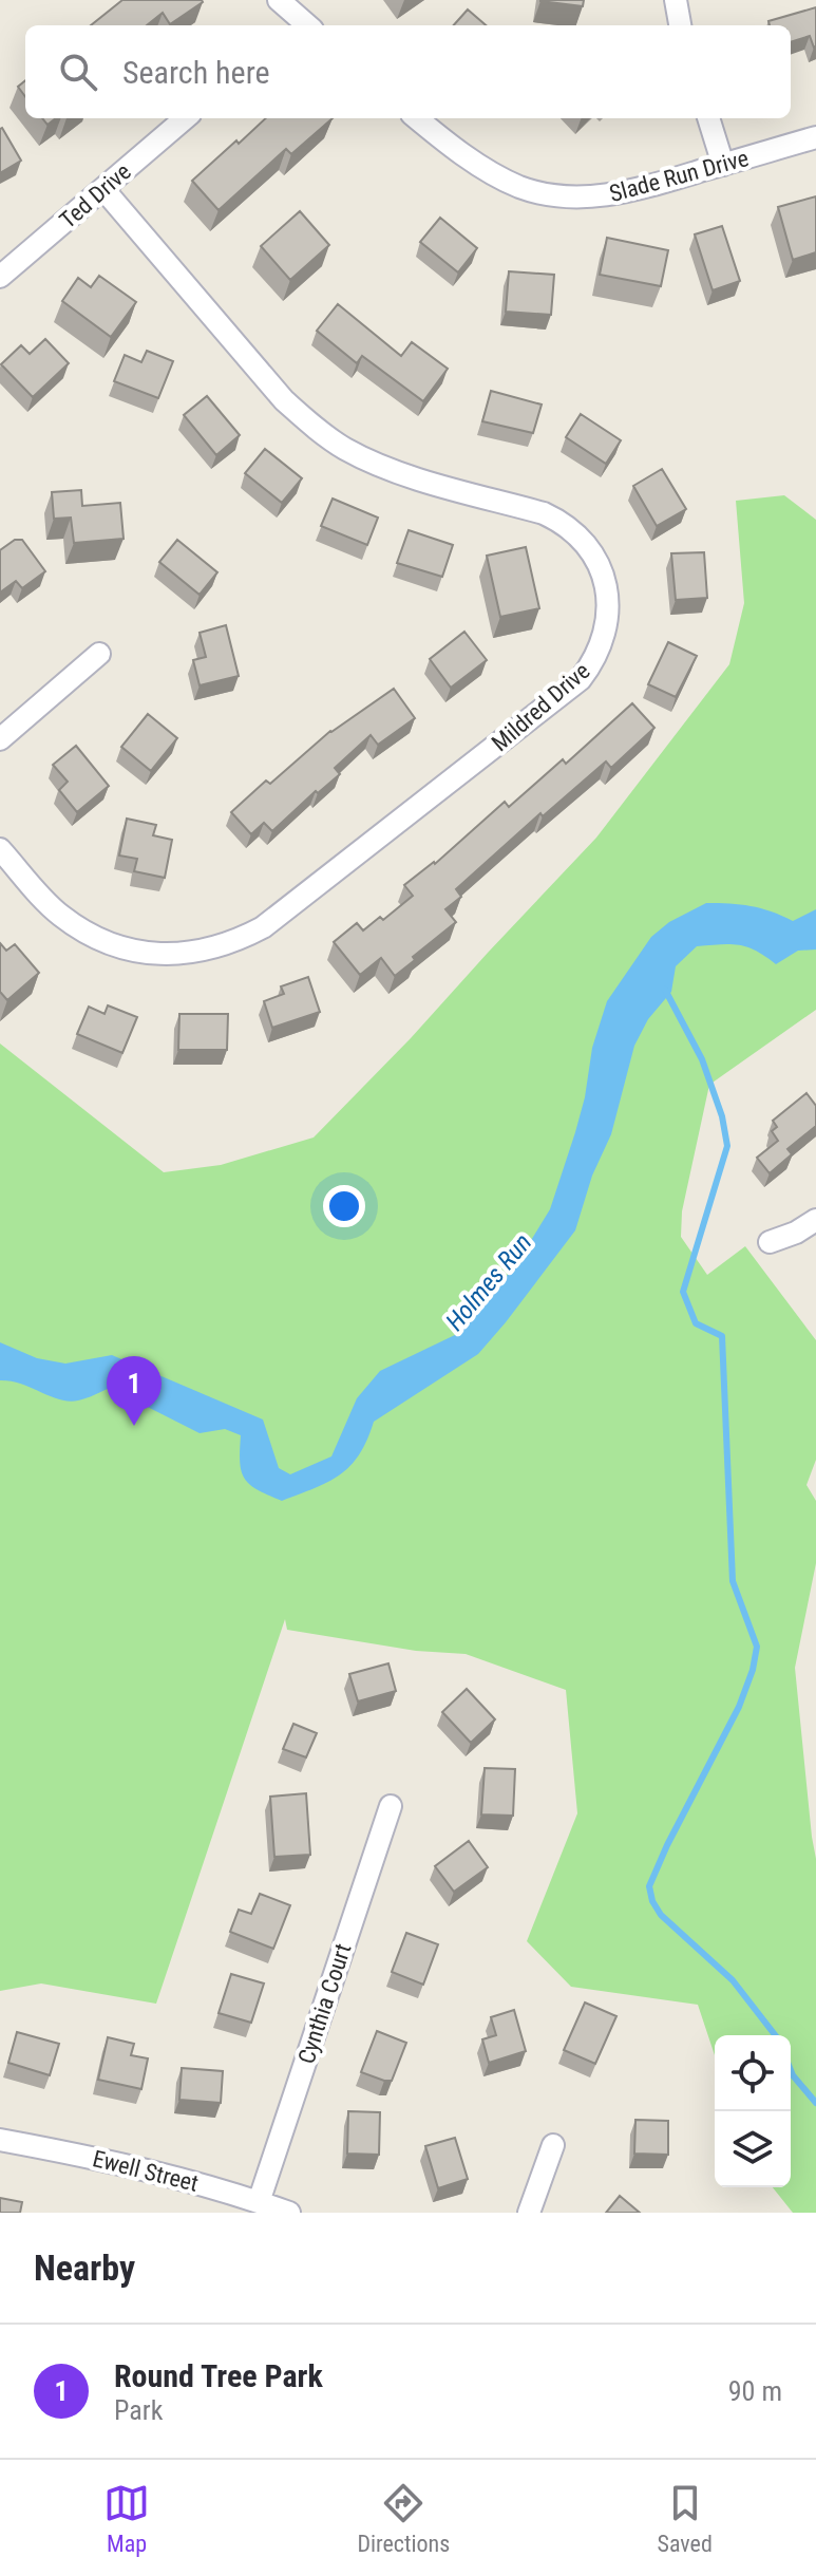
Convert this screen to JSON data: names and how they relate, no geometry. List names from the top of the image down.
{
  "streets": {
    "street": [
      "Slade Run Drive",
      "Ted Drive",
      "Mildred Drive",
      "Cynthia Court",
      "Ewell Street"
    ]
  },
  "crossings": [
    ["Ted Drive", "Mildred Drive"],
    ["Cynthia Court", "Ewell Street"]
  ],
  "water": ["Holmes Run"],
  "page": {
    "search": "Search here",
    "pins": "1",
    "heading": "Nearby",
    "list": [
      {
        "mark": "1",
        "name": "Round Tree Park",
        "note": "Park",
        "value": "90 m"
      }
    ],
    "nav": ["Map", "Directions", "Saved"]
  }
}
